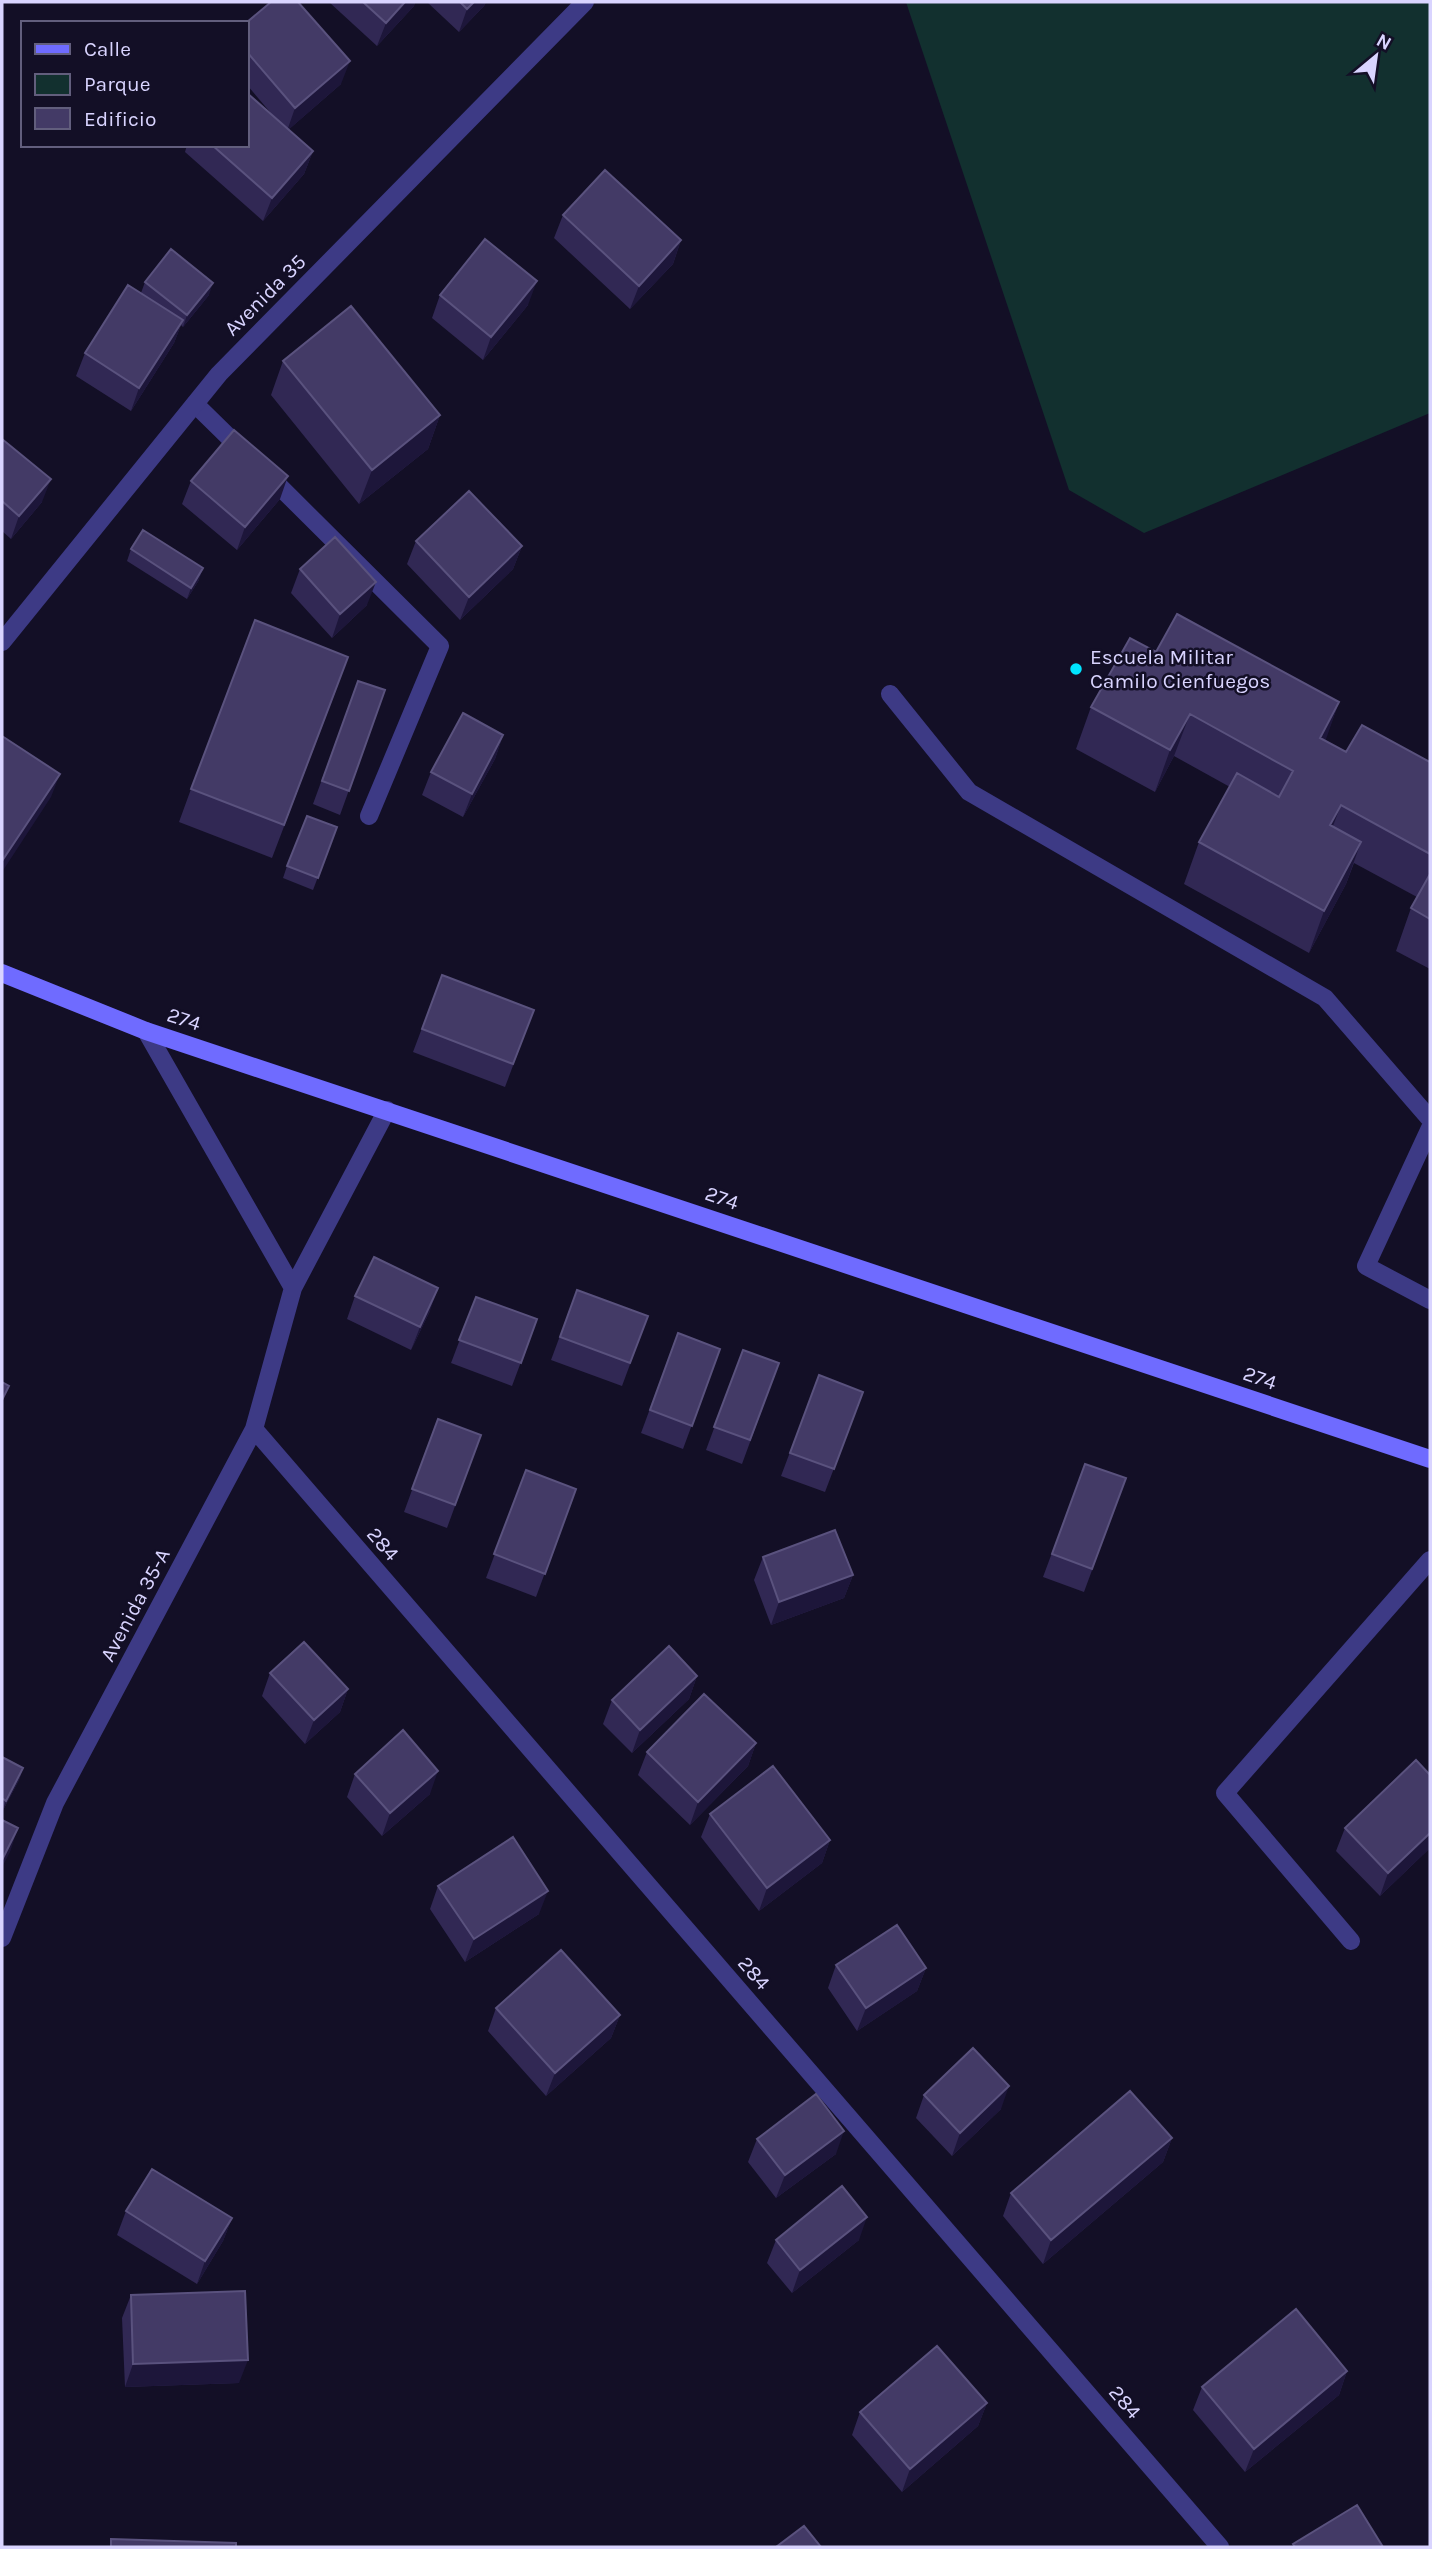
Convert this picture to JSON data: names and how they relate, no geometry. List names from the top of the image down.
{
  "streets": {
    "street": [
      "Avenida 35",
      "274",
      "284",
      "Avenida 35-A"
    ]
  },
  "crossings": [
    ["274", "Avenida 35-A"],
    ["284", "Avenida 35-A"]
  ],
  "places": ["Escuela Militar Camilo Cienfuegos"],
  "legend": ["Calle", "Parque", "Edificio"],
  "north": "top right"
}
